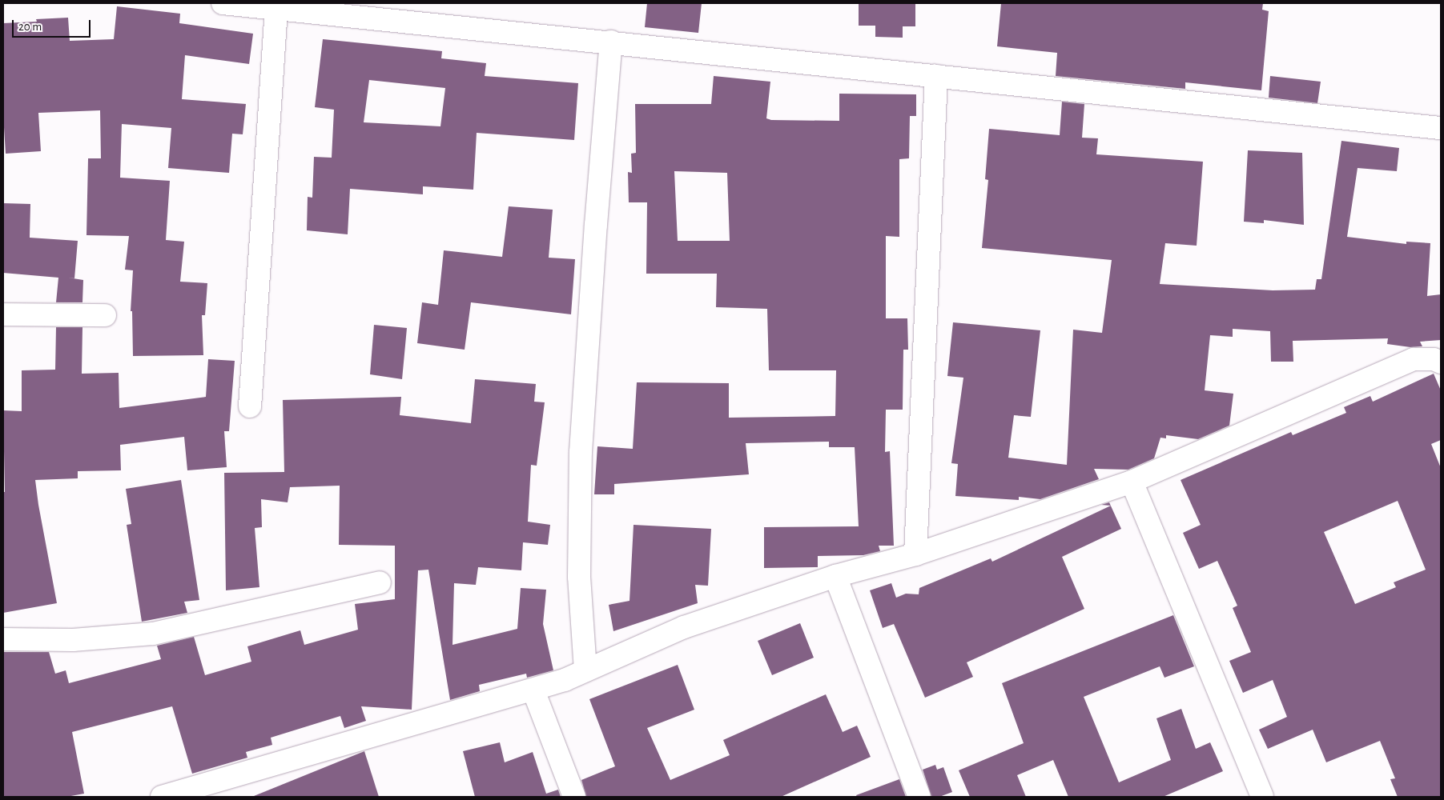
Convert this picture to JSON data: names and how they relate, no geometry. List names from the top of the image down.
{
  "scale_bar": "20 m"
}
